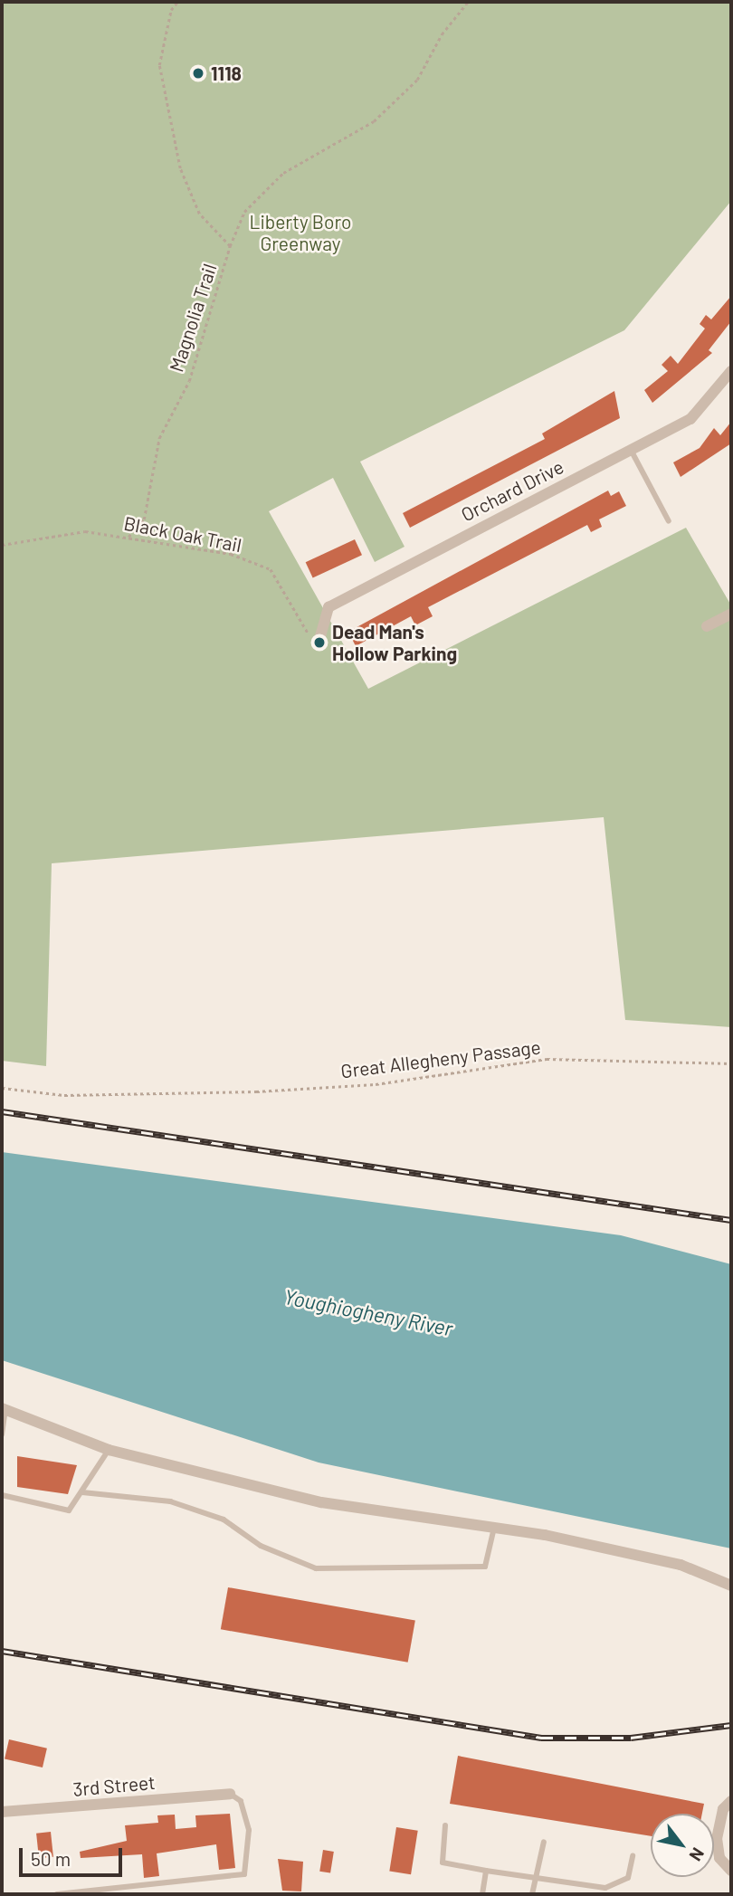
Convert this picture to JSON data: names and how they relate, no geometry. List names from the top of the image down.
{
  "streets": {
    "street": ["Orchard Drive", "3rd Street"],
    "path": ["Magnolia Trail", "Black Oak Trail", "Great Allegheny Passage"]
  },
  "crossings": [
    ["Magnolia Trail", "Black Oak Trail"],
    ["Orchard Drive", "Black Oak Trail"]
  ],
  "water": ["Youghiogheny River"],
  "parks": ["Liberty Boro Greenway"],
  "places": ["1118", "Dead Man's Hollow Parking"],
  "scale_bar": "50 m",
  "north": "bottom right"
}
